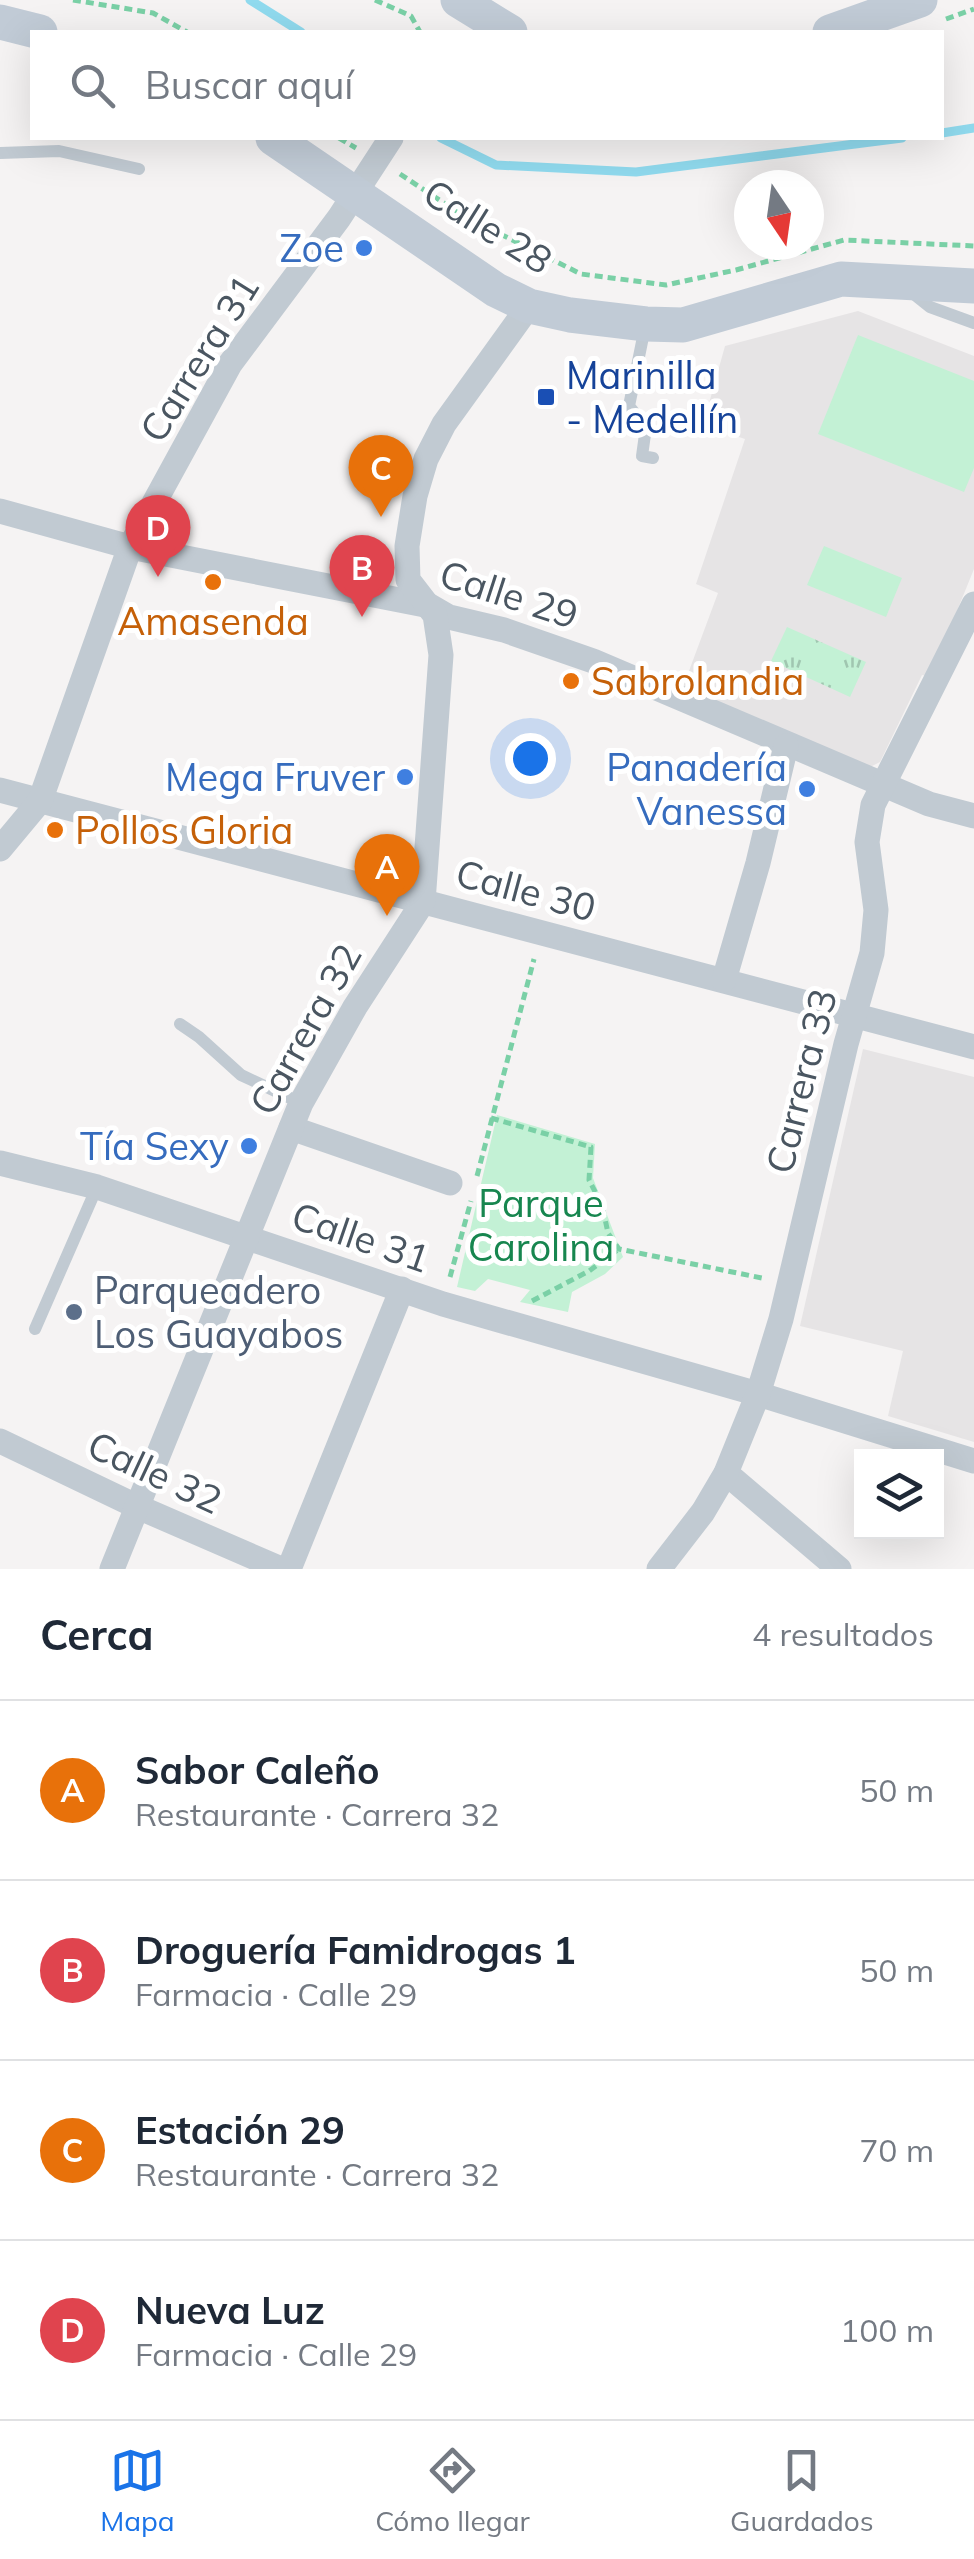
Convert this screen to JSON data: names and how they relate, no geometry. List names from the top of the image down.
{
  "streets": {
    "main road": ["Calle 28"],
    "street": [
      "Carrera 31",
      "Calle 29",
      "Calle 30",
      "Carrera 32",
      "Carrera 33",
      "Calle 31",
      "Calle 32"
    ]
  },
  "crossings": [
    ["Calle 28", "Carrera 31"],
    ["Calle 28", "Carrera 32"],
    ["Carrera 31", "Calle 29"],
    ["Carrera 31", "Calle 30"],
    ["Calle 29", "Carrera 32"],
    ["Calle 29", "Carrera 33"],
    ["Calle 30", "Carrera 32"],
    ["Calle 30", "Carrera 33"],
    ["Carrera 32", "Calle 31"],
    ["Carrera 32", "Calle 32"],
    ["Carrera 33", "Calle 31"]
  ],
  "parks": ["Parque Carolina"],
  "places": {
    "other": [
      "Zoe",
      "Amasenda",
      "Sabrolandia",
      "Mega Fruver",
      "Panadería Vanessa",
      "Pollos Gloria",
      "Tía Sexy",
      "Parqueadero Los Guayabos"
    ],
    "transit": ["Marinilla - Medellín"]
  },
  "north": "bottom",
  "page": {
    "search": "Buscar aquí",
    "pins": [
      "C",
      "D",
      "B",
      "A"
    ],
    "heading": ["Cerca", "4 resultados"],
    "list": [
      {
        "mark": "A",
        "name": "Sabor Caleño",
        "note": "Restaurante · Carrera 32",
        "value": "50 m"
      },
      {
        "mark": "B",
        "name": "Droguería Famidrogas 1",
        "note": "Farmacia · Calle 29",
        "value": "50 m"
      },
      {
        "mark": "C",
        "name": "Estación 29",
        "note": "Restaurante · Carrera 32",
        "value": "70 m"
      },
      {
        "mark": "D",
        "name": "Nueva Luz",
        "note": "Farmacia · Calle 29",
        "value": "100 m"
      }
    ],
    "nav": ["Mapa", "Cómo llegar", "Guardados"]
  }
}
